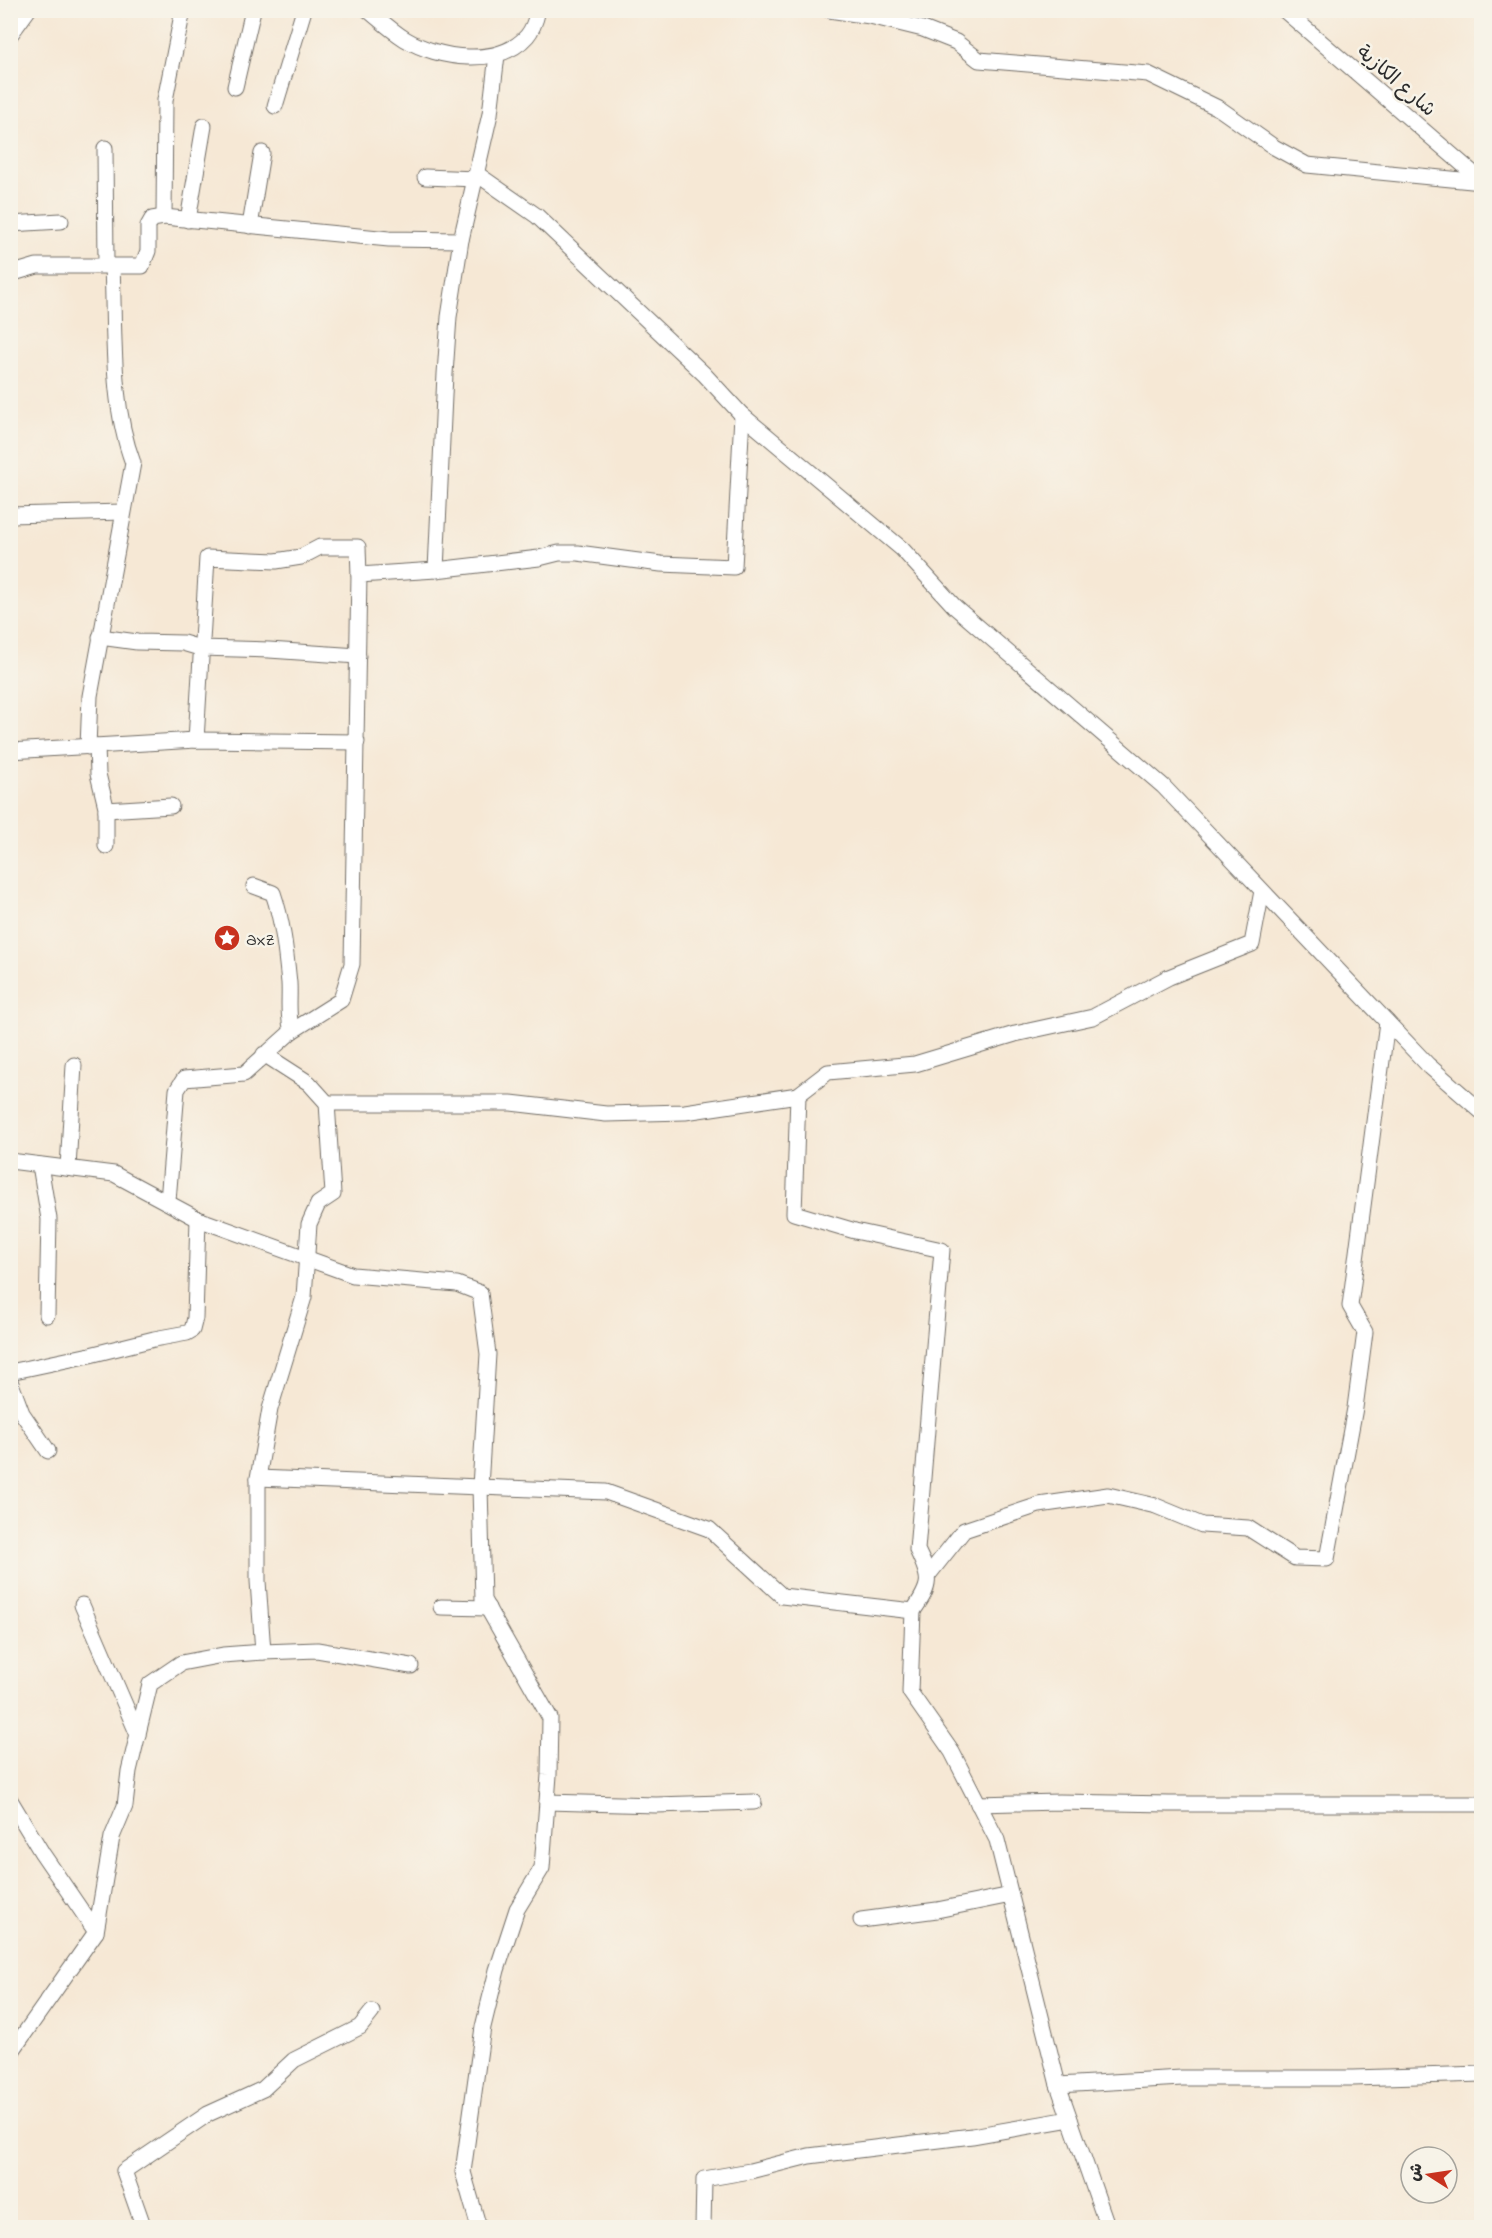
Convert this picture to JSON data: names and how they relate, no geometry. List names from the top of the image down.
{
  "streets": {
    "street": ["شارع الكازية"]
  },
  "places": {
    "place": ["axz"]
  },
  "north": "left"
}
